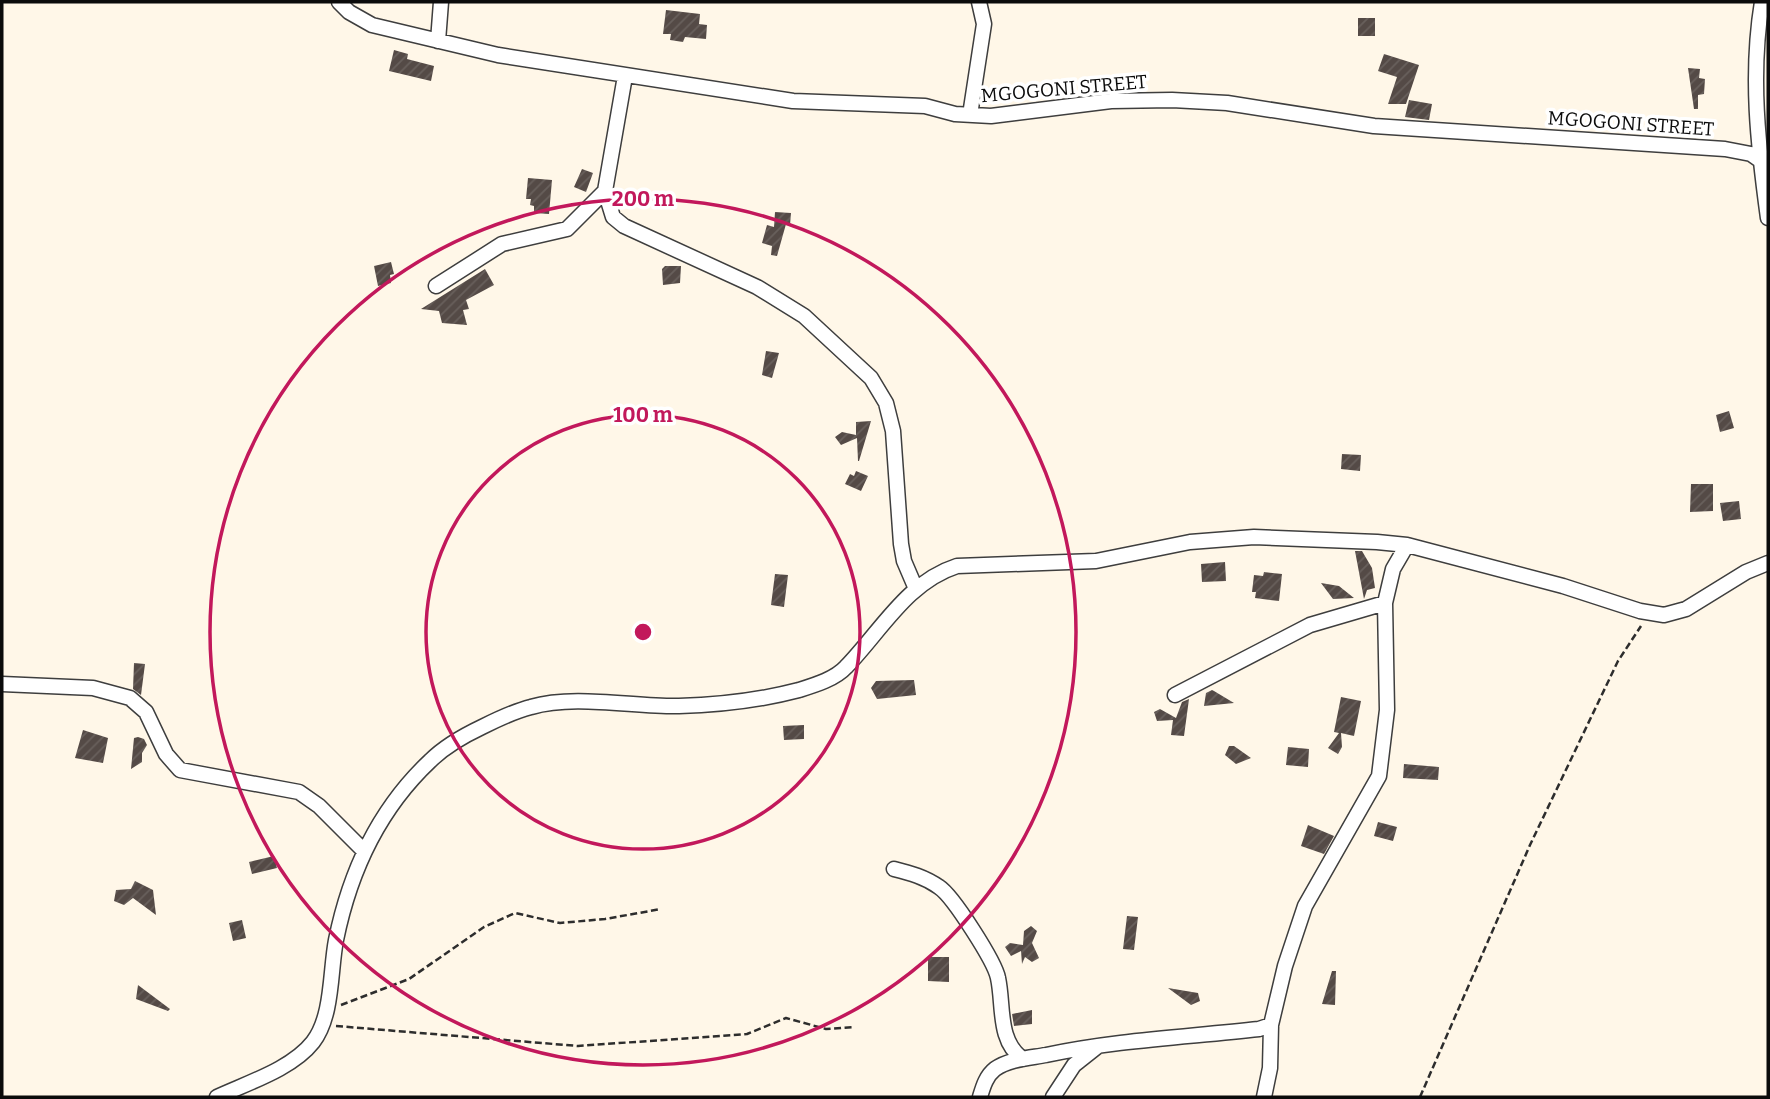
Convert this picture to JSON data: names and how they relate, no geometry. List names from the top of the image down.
{
  "streets": {
    "street": ["MGOGONI STREET"]
  },
  "rings": ["200 m", "100 m"]
}
